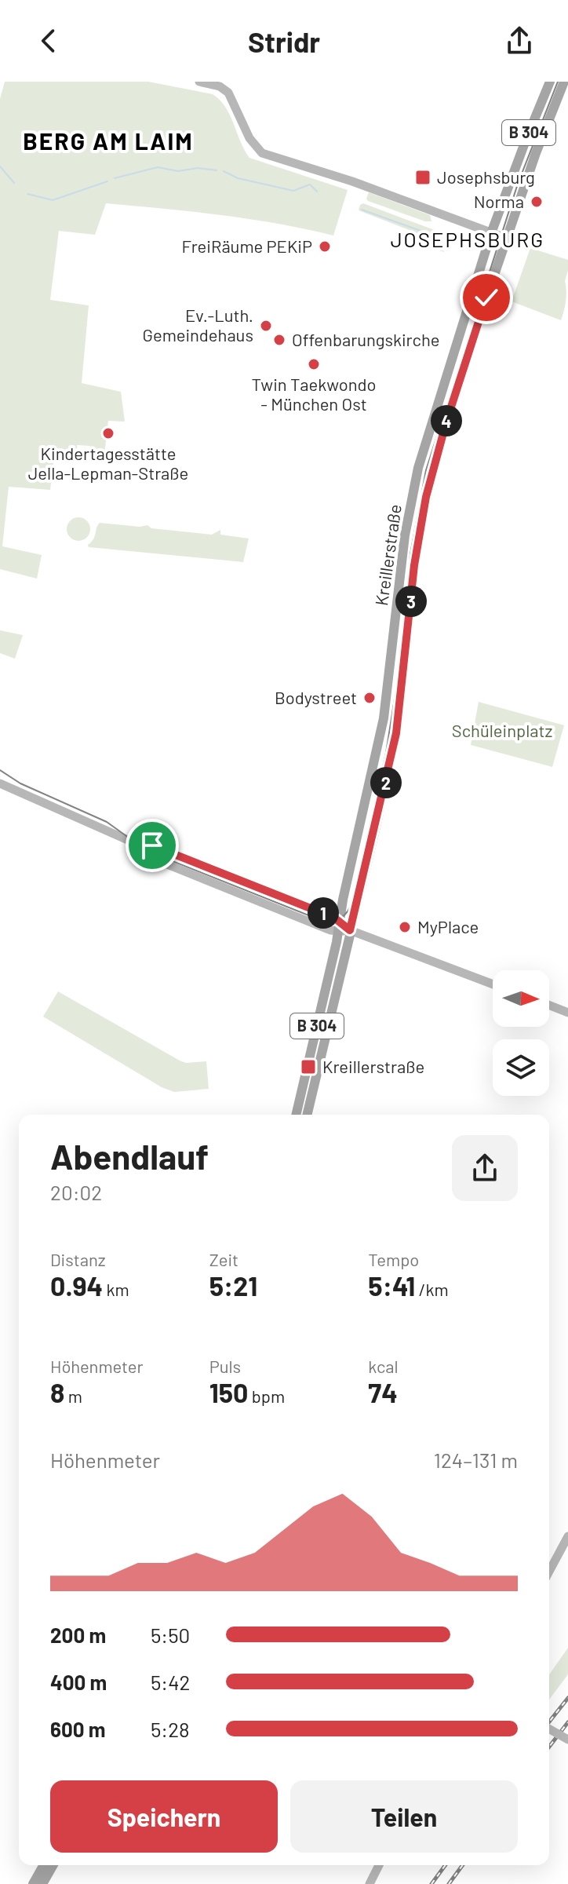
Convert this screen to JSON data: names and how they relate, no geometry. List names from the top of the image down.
{
  "streets": {
    "main road": ["B 304", "Kreillerstraße"]
  },
  "districts": ["BERG AM LAIM", "JOSEPHSBURG"],
  "parks": ["Schüleinplatz"],
  "places": {
    "transit": ["Josephsburg", "Kreillerstraße"],
    "other": [
      "Norma",
      "FreiRäume PEKiP",
      "Ev.-Luth. Gemeindehaus",
      "Offenbarungskirche",
      "Twin Taekwondo - München Ost",
      "Kindertagesstätte Jella-Lepman-Straße",
      "Bodystreet",
      "MyPlace"
    ]
  },
  "north": "right",
  "page": {
    "header": "Stridr",
    "pins": [
      "4",
      "3",
      "2",
      "1"
    ],
    "heading": ["Abendlauf", "20:02"],
    "stats": [
      ["Distanz", "0.94 km"],
      ["Zeit", "5:21"],
      ["Tempo", "5:41 /km"],
      ["Höhenmeter", "8 m"],
      ["Puls", "150 bpm"],
      ["kcal", "74"]
    ],
    "chart": ["Höhenmeter", "124–131 m"],
    "list": [
      {
        "name": "200 m",
        "note": "5:50"
      },
      {
        "name": "400 m",
        "note": "5:42"
      },
      {
        "name": "600 m",
        "note": "5:28"
      }
    ],
    "buttons": ["Speichern", "Teilen"]
  }
}
